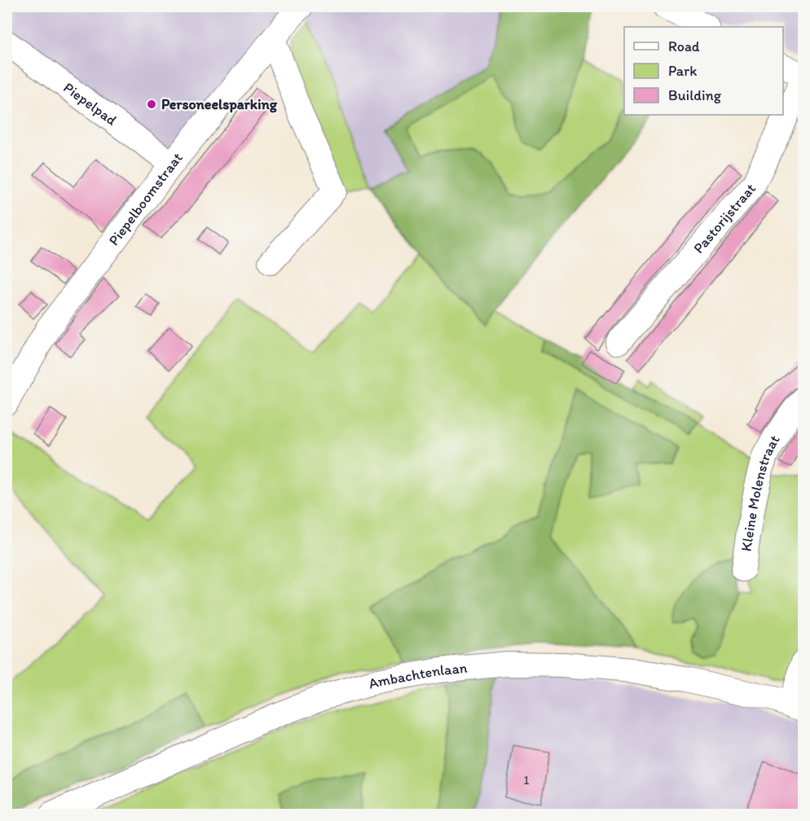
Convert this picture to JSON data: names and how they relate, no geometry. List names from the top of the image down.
{
  "streets": {
    "street": [
      "Piepelpad",
      "Piepelboomstraat",
      "Pastorijstraat",
      "Kleine Molenstraat",
      "Ambachtenlaan"
    ]
  },
  "crossings": [
    ["Piepelpad", "Piepelboomstraat"]
  ],
  "places": ["Personeelsparking"],
  "house_numbers": ["1"],
  "legend": ["Road", "Park", "Building"]
}
